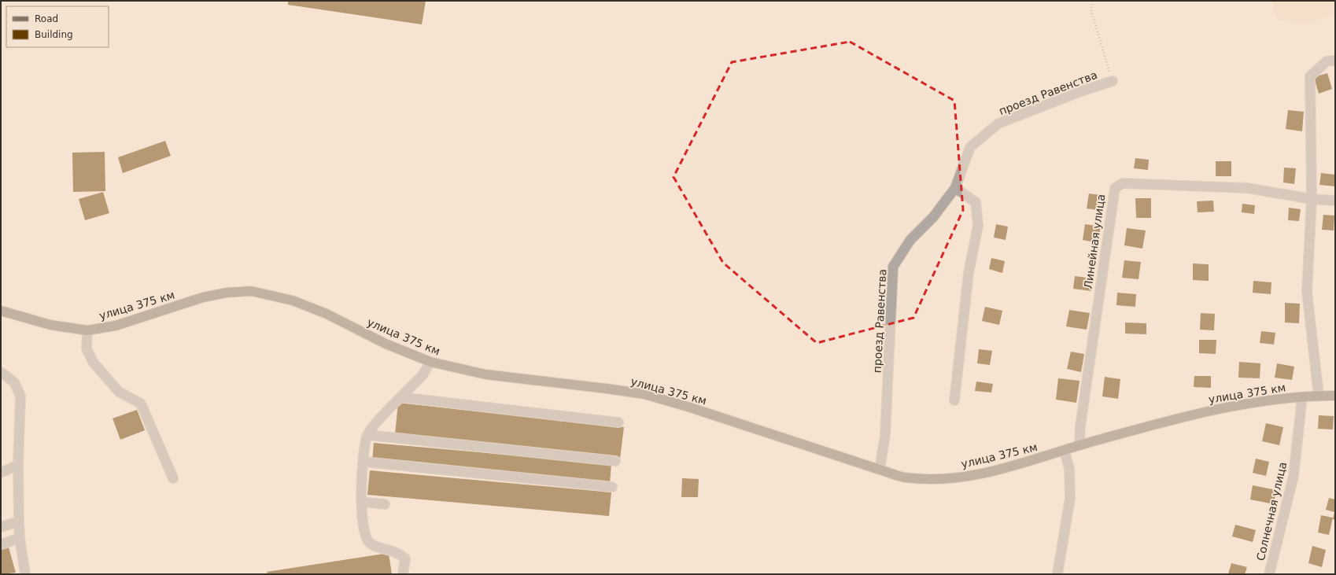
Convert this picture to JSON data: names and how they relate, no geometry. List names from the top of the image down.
{
  "streets": {
    "main road": ["улица 375 км"],
    "street": ["проезд Равенства", "Линейная улица", "Солнечная улица"]
  },
  "crossings": [
    ["проезд Равенства", "улица 375 км"],
    ["Линейная улица", "улица 375 км"],
    ["улица 375 км", "Солнечная улица"]
  ],
  "legend": ["Road", "Building"]
}
